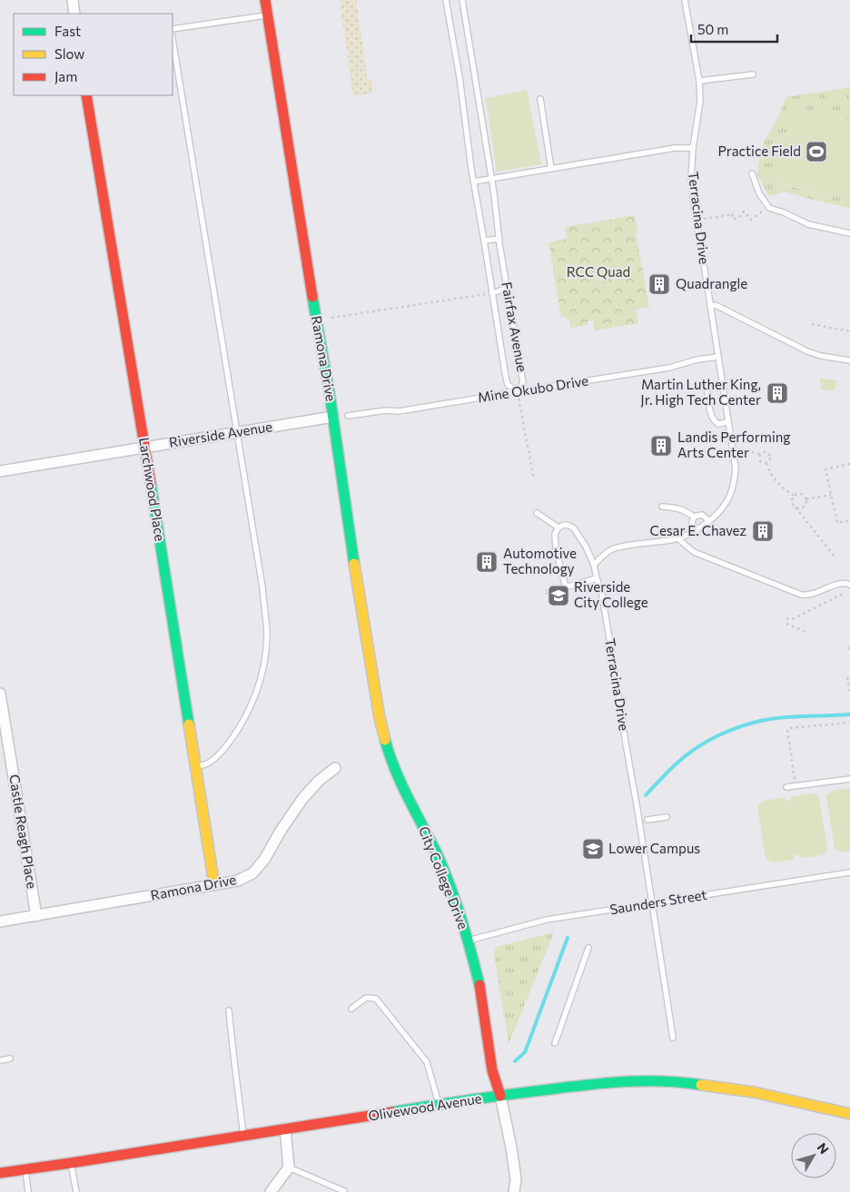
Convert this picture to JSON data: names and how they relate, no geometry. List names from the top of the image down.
{
  "streets": {
    "street": [
      "Ramona Drive",
      "Riverside Avenue",
      "Larchwood Place",
      "Castle Reagh Place",
      "City College Drive",
      "Olivewood Avenue"
    ],
    "lane": [
      "Terracina Drive",
      "Fairfax Avenue",
      "Mine Okubo Drive",
      "Saunders Street"
    ]
  },
  "crossings": [
    ["Terracina Drive", "Mine Okubo Drive"],
    ["Terracina Drive", "Saunders Street"],
    ["Fairfax Avenue", "Mine Okubo Drive"],
    ["Ramona Drive", "Riverside Avenue"],
    ["Ramona Drive", "Larchwood Place"],
    ["Ramona Drive", "Castle Reagh Place"],
    ["Ramona Drive", "City College Drive"],
    ["Riverside Avenue", "Larchwood Place"],
    ["City College Drive", "Saunders Street"],
    ["City College Drive", "Olivewood Avenue"]
  ],
  "parks": ["RCC Quad"],
  "places": {
    "sports": ["Practice Field"],
    "building": [
      "Quadrangle",
      "Martin Luther King, Jr. High Tech Center",
      "Landis Performing Arts Center",
      "Cesar E. Chavez",
      "Automotive Technology"
    ],
    "school or university": ["Riverside City College", "Lower Campus"]
  },
  "legend": ["Fast", "Slow", "Jam"],
  "scale_bar": "50 m",
  "north": "top right"
}
